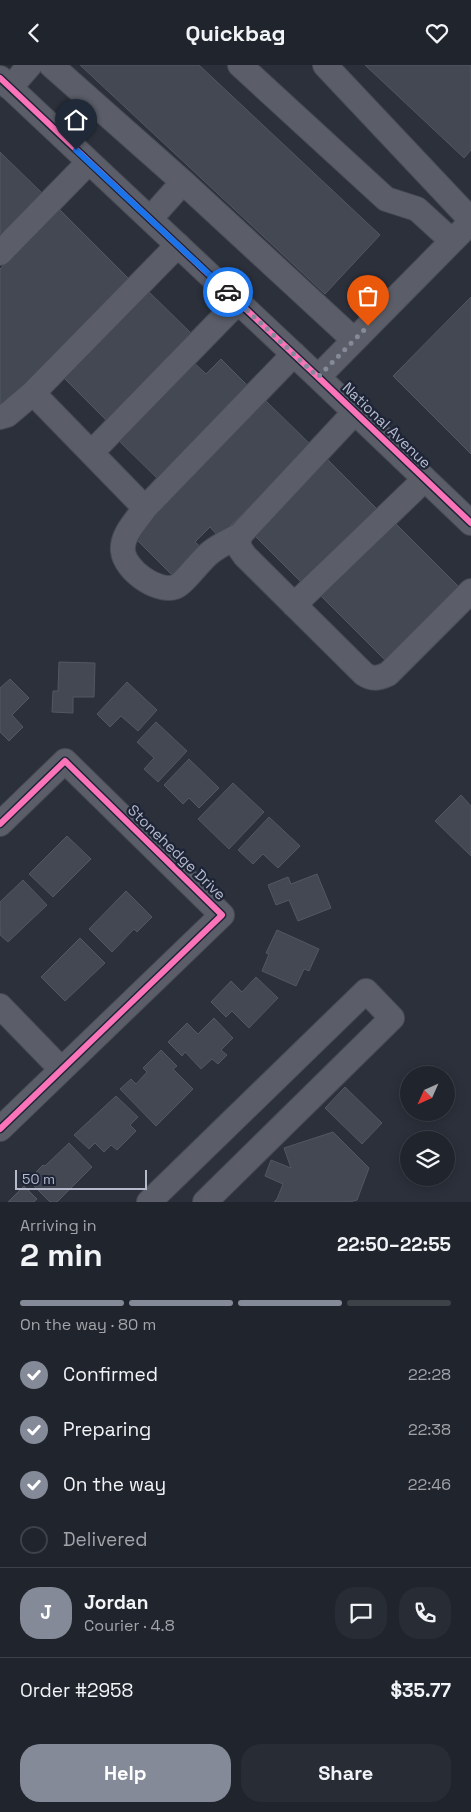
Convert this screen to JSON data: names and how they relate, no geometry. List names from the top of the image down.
{
  "streets": {
    "street": ["National Avenue", "Stonehedge Drive"]
  },
  "scale_bar": "50 m",
  "north": "bottom left",
  "page": {
    "header": "Quickbag",
    "scale": "50 m",
    "heading": ["2 min", "Arriving in", "22:50–22:55"],
    "panel": [
      "Jordan",
      "Courier · 4.8",
      "Order #2958",
      "$35.77"
    ],
    "bar": "On the way · 80 m",
    "list": [
      ["Confirmed", "22:28"],
      ["Preparing", "22:38"],
      ["On the way", "22:46"],
      "Delivered"
    ],
    "round": "J",
    "buttons": ["Help", "Share"]
  }
}
